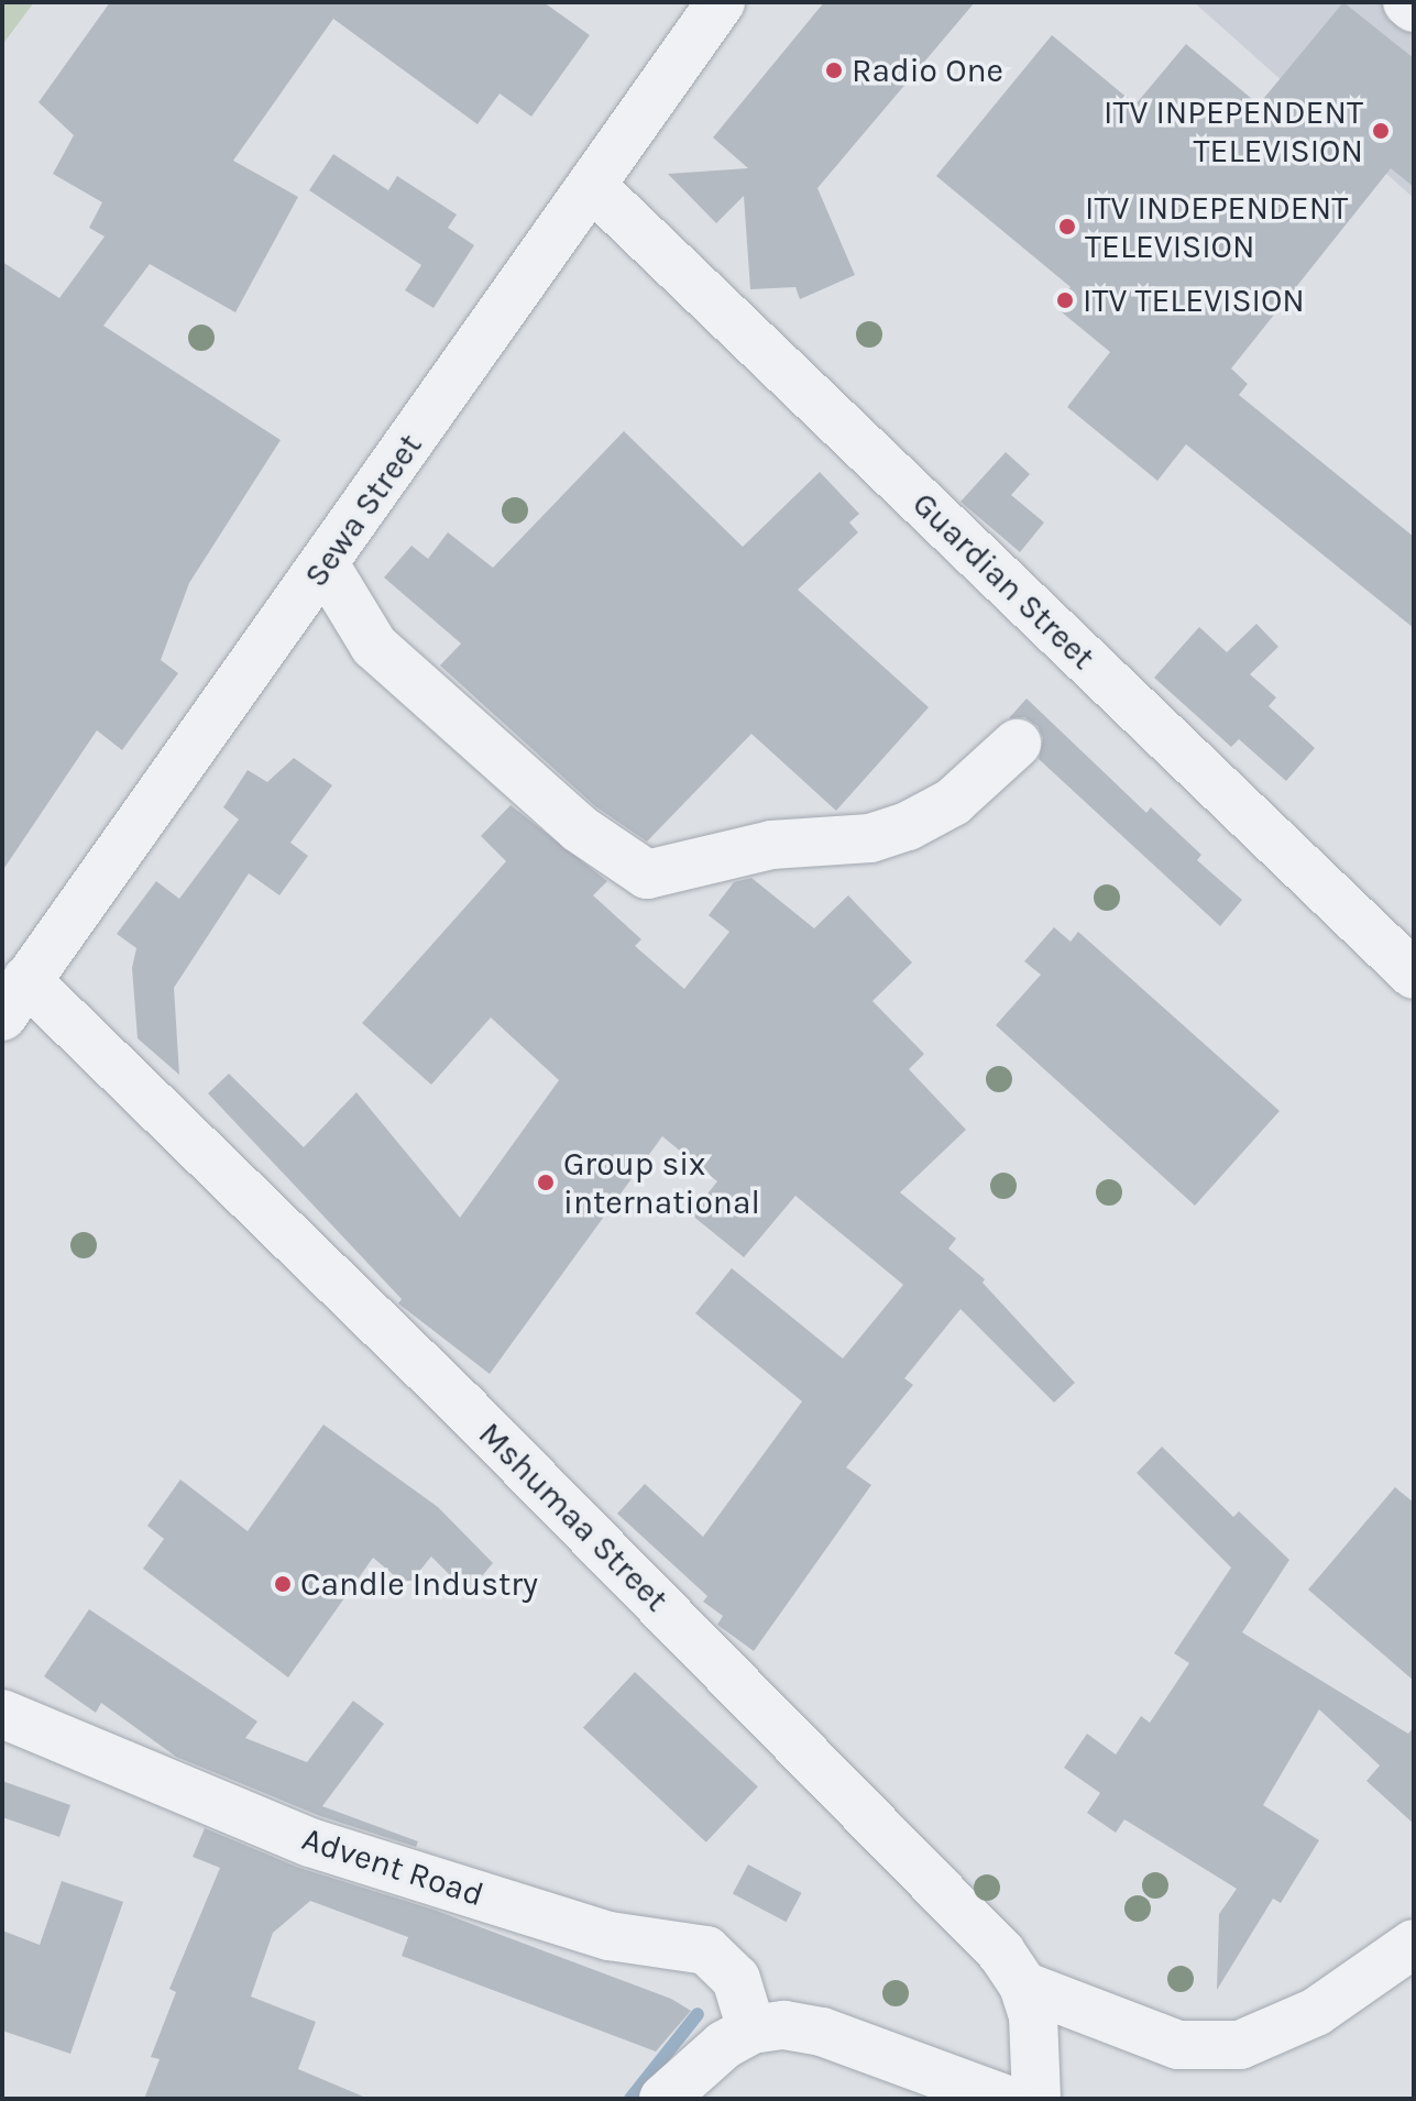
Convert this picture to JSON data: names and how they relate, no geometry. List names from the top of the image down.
{
  "streets": {
    "street": [
      "Sewa Street",
      "Guardian Street",
      "Mshumaa Street",
      "Advent Road"
    ]
  },
  "crossings": [
    ["Sewa Street", "Guardian Street"],
    ["Sewa Street", "Mshumaa Street"]
  ],
  "places": [
    "Radio One",
    "ITV INPEPENDENT TELEVISION",
    "ITV INDEPENDENT TELEVISION",
    "ITV TELEVISION",
    "Group six international",
    "Candle Industry"
  ]
}
